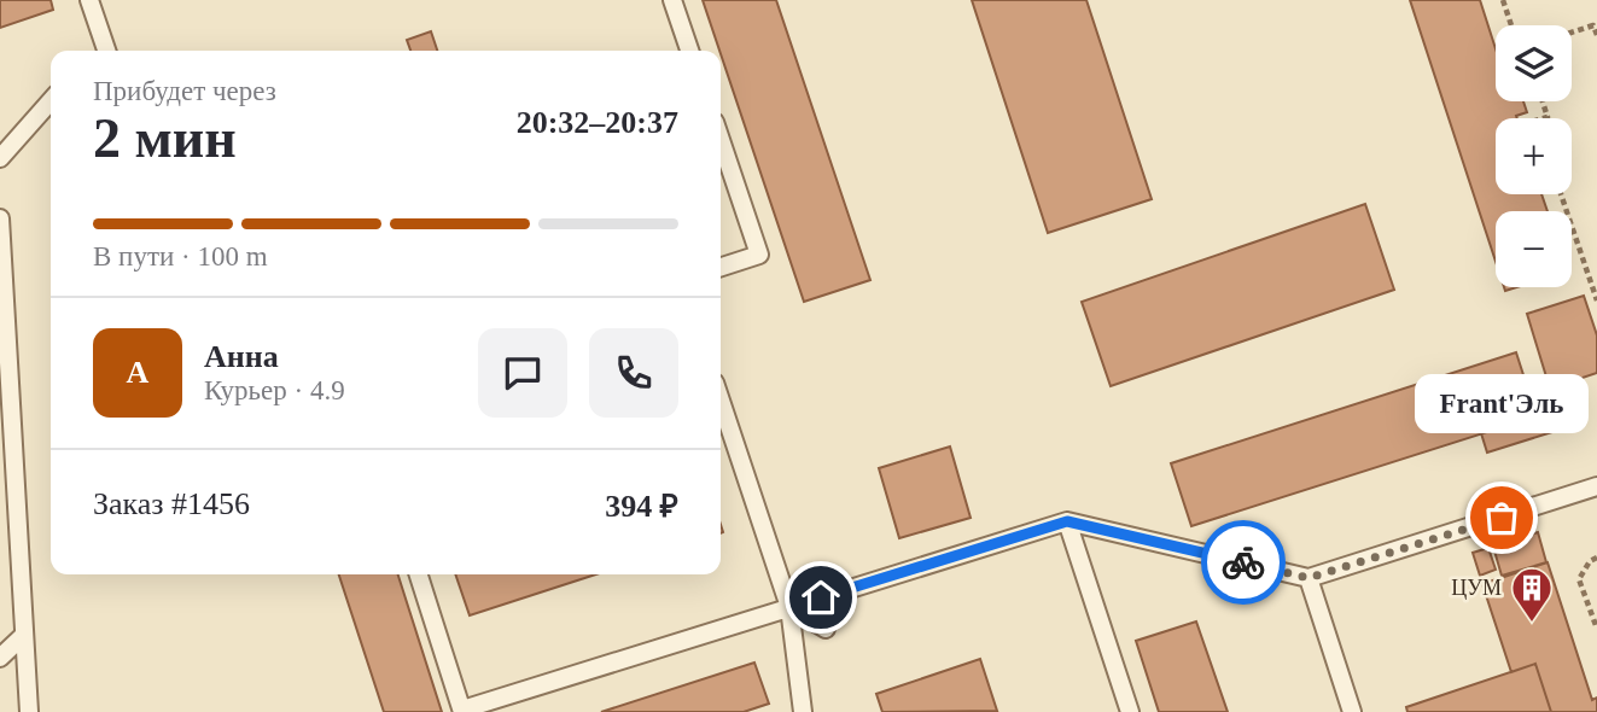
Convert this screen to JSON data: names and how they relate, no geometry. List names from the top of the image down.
{
  "places": {
    "other": ["Frant'Эль"],
    "building": ["ЦУМ"]
  },
  "page": {
    "map_buttons": ["+", "−"],
    "heading": ["2 мин", "Прибудет через", "20:32–20:37"],
    "panel": [
      "Анна",
      "Курьер · 4.9",
      "Заказ #1456",
      "394 ₽"
    ],
    "bar": "В пути · 100 m",
    "round": "А",
    "bubble": "Frant'Эль"
  }
}
